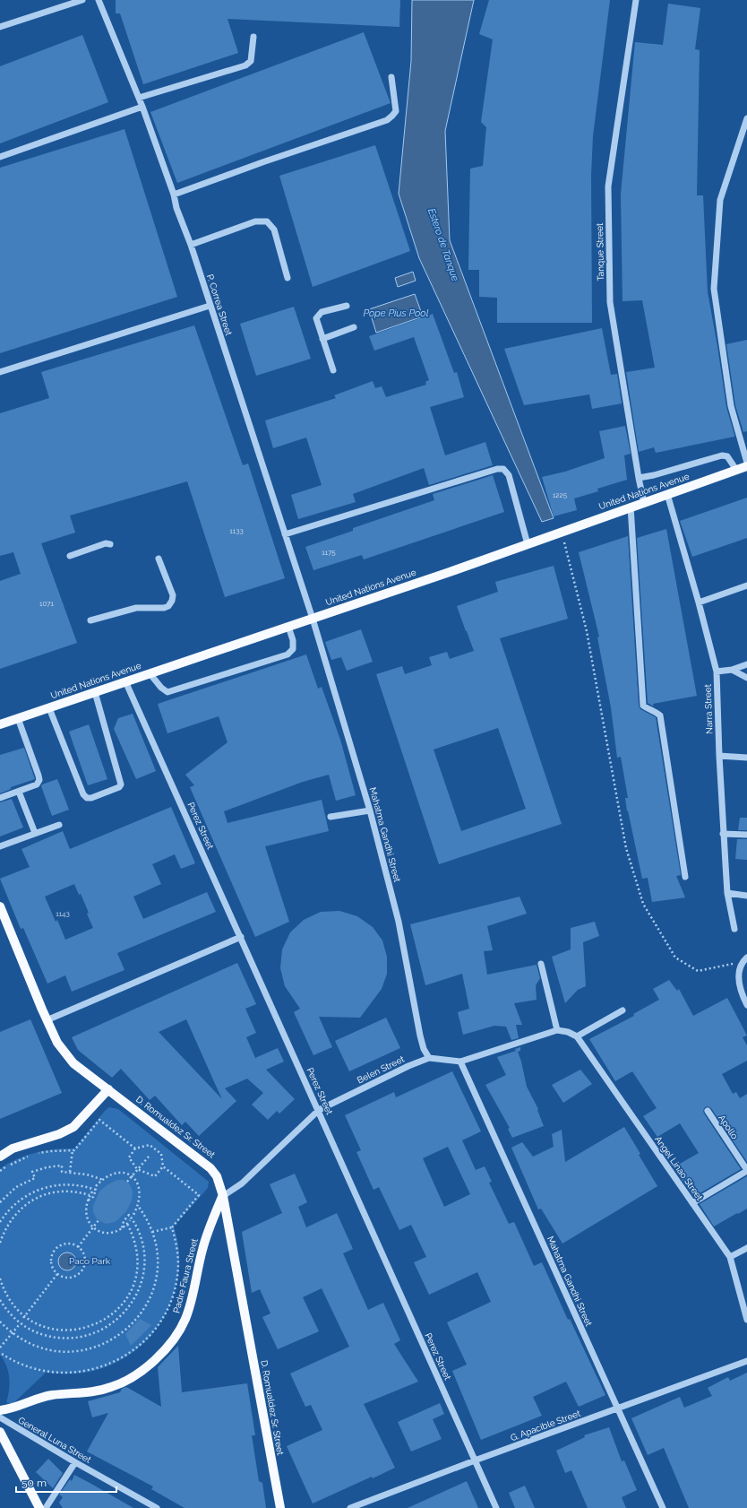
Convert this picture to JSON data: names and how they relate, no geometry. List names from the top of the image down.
{
  "streets": {
    "main road": ["United Nations Avenue", "D. Romualdez Sr. Street", "Padre Faura Street"],
    "street": [
      "Tanque Street",
      "P. Correa Street",
      "Narra Street",
      "Perez Street",
      "Mahatma Gandhi Street",
      "Belen Street",
      "Apollo",
      "Angel Linao Street",
      "G. Apacible Street",
      "General Luna Street"
    ]
  },
  "crossings": [
    ["Tanque Street", "United Nations Avenue"],
    ["P. Correa Street", "United Nations Avenue"],
    ["P. Correa Street", "Mahatma Gandhi Street"],
    ["United Nations Avenue", "Narra Street"],
    ["United Nations Avenue", "Perez Street"],
    ["United Nations Avenue", "Mahatma Gandhi Street"],
    ["Perez Street", "Belen Street"],
    ["Perez Street", "G. Apacible Street"],
    ["Mahatma Gandhi Street", "Belen Street"],
    ["Mahatma Gandhi Street", "G. Apacible Street"],
    ["Belen Street", "D. Romualdez Sr. Street"],
    ["Belen Street", "Padre Faura Street"],
    ["D. Romualdez Sr. Street", "Padre Faura Street"]
  ],
  "water": ["Estero de Tanque", "Pope Pius Pool"],
  "parks": ["Paco Park"],
  "house_numbers": [
    "1225",
    "1133",
    "1175",
    "1071",
    "1143"
  ],
  "scale_bar": "50 m"
}
